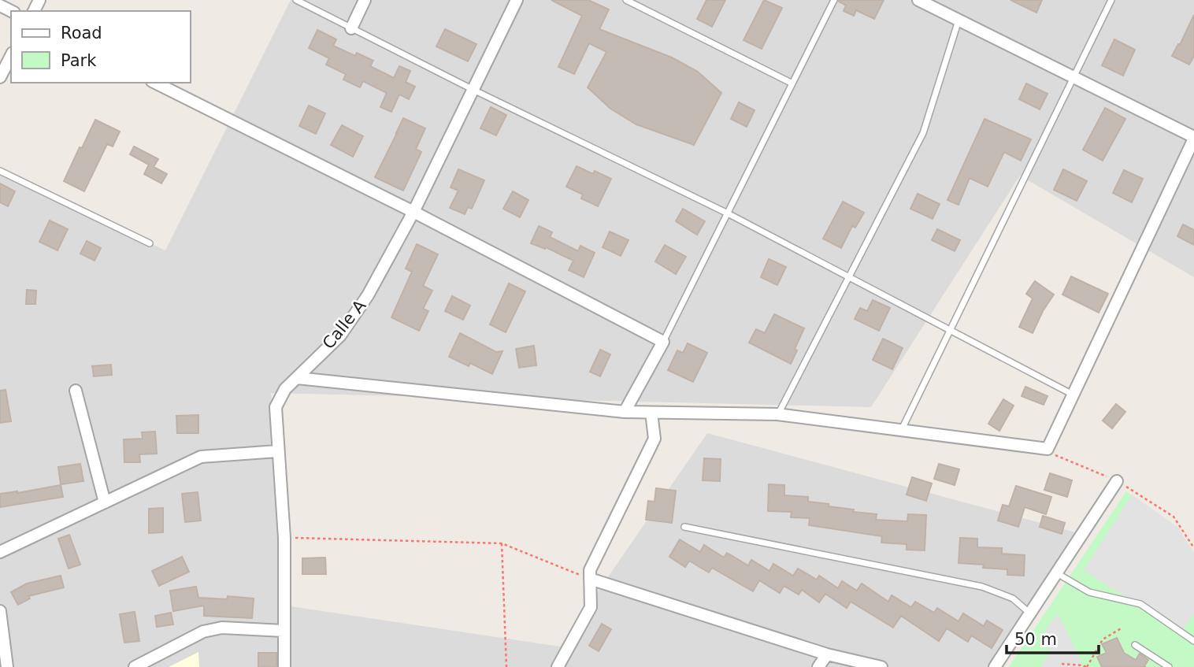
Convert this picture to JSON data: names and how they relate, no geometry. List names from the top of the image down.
{
  "streets": {
    "street": ["Calle A"]
  },
  "legend": ["Road", "Park"],
  "scale_bar": "50 m"
}
